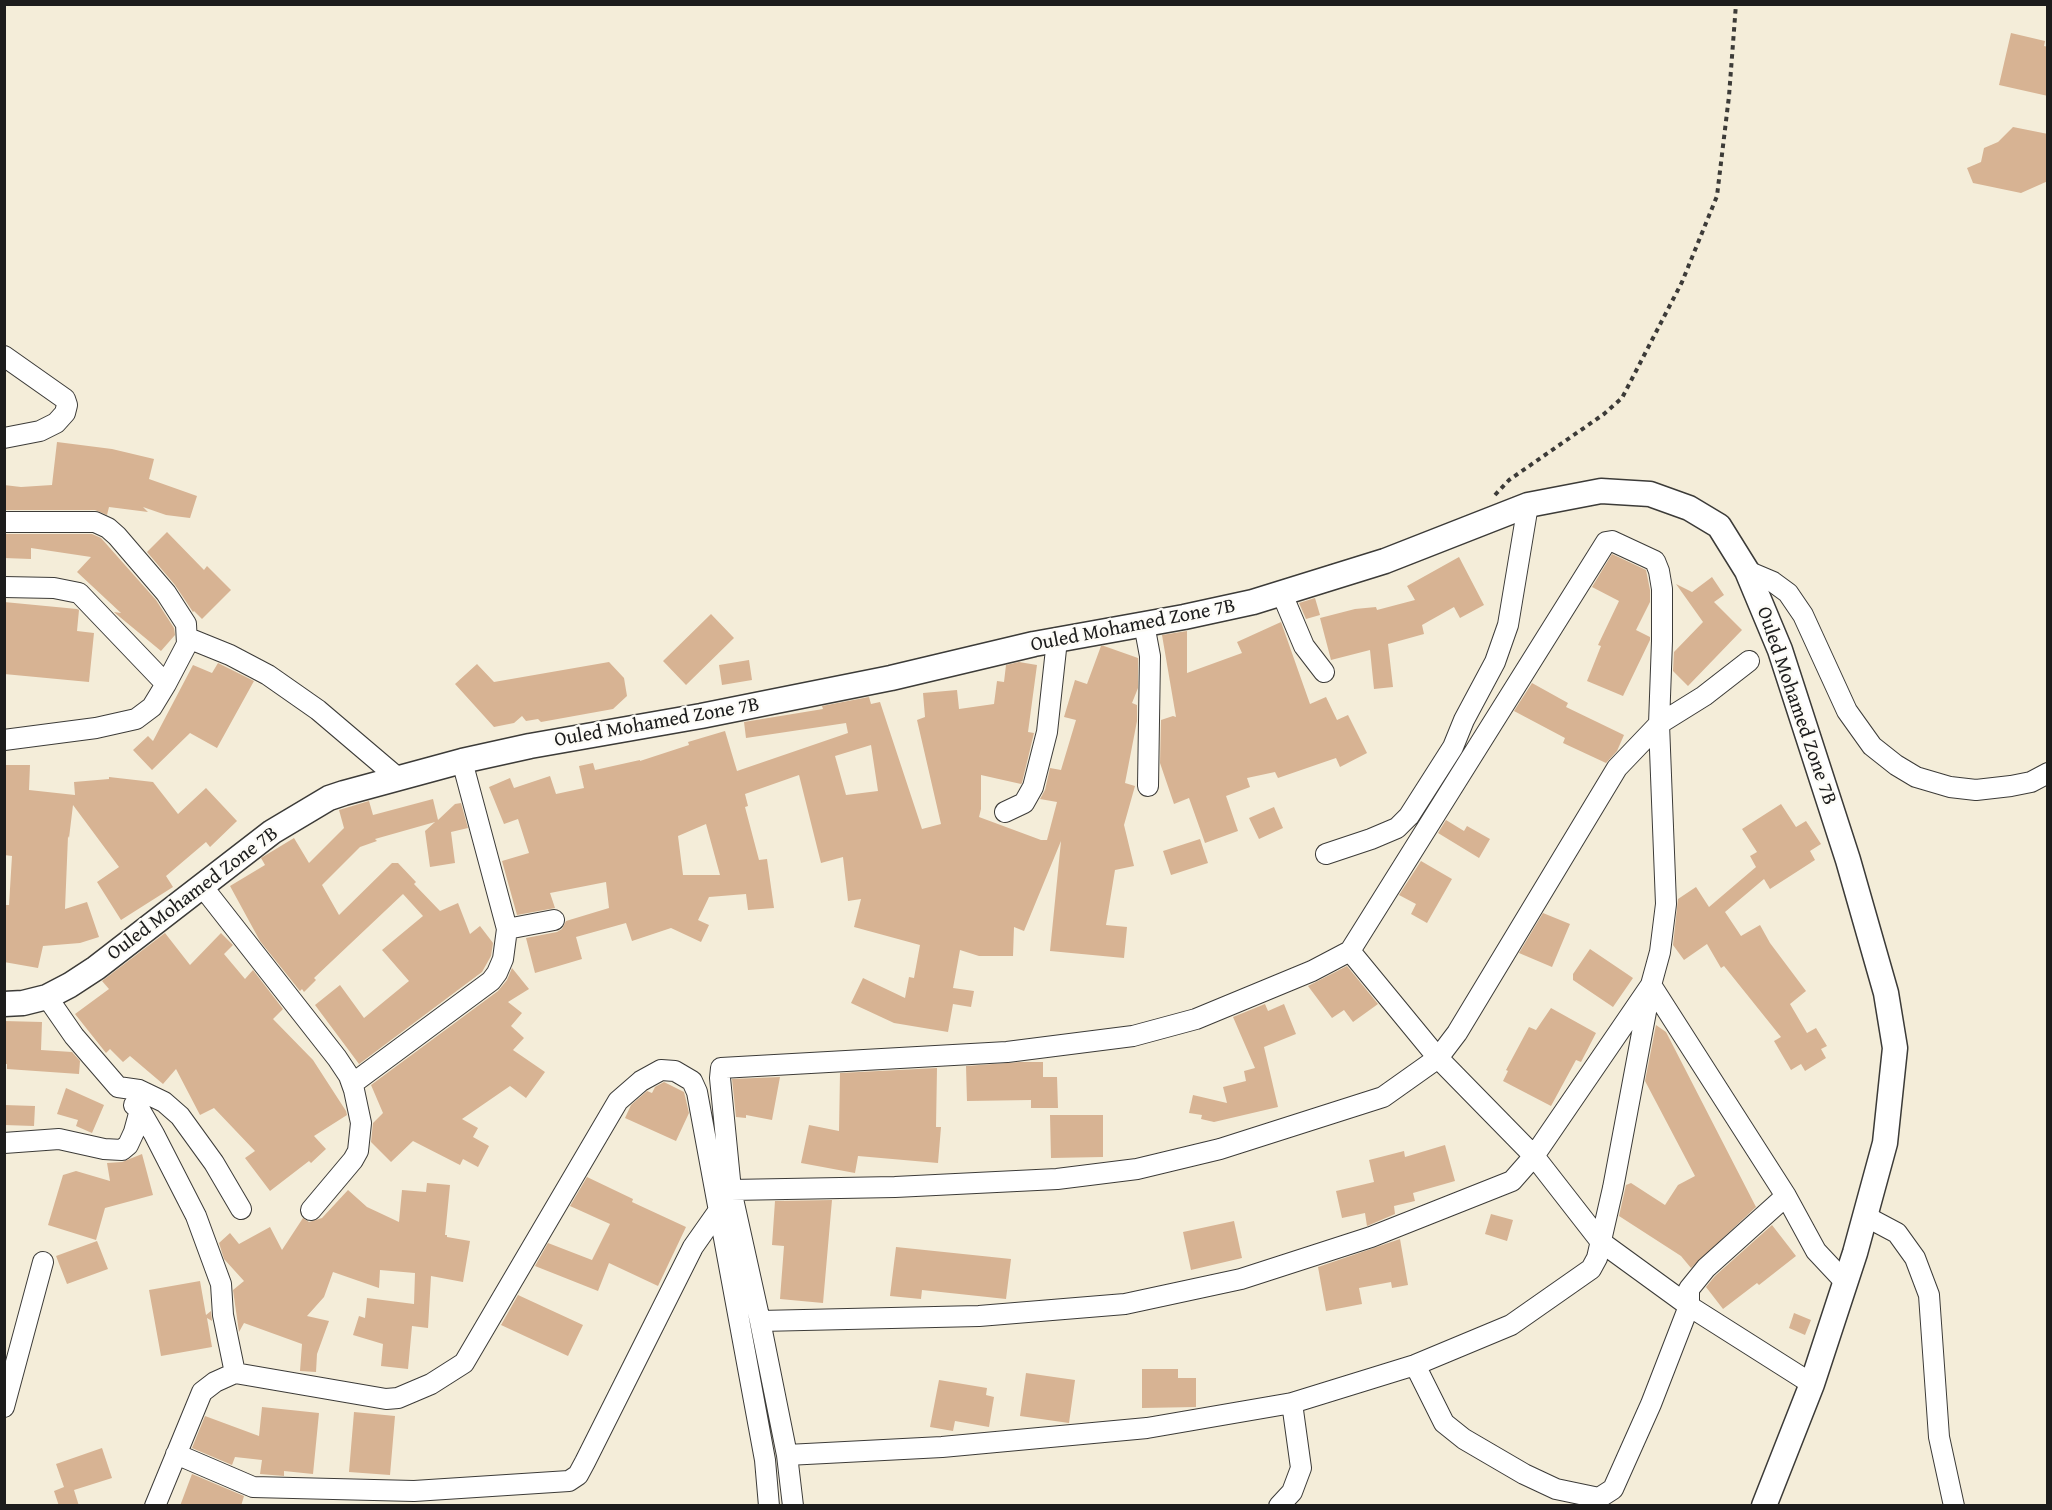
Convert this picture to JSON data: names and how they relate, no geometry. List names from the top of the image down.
{
  "streets": {
    "main road": ["Ouled Mohamed Zone 7B"]
  }
}
